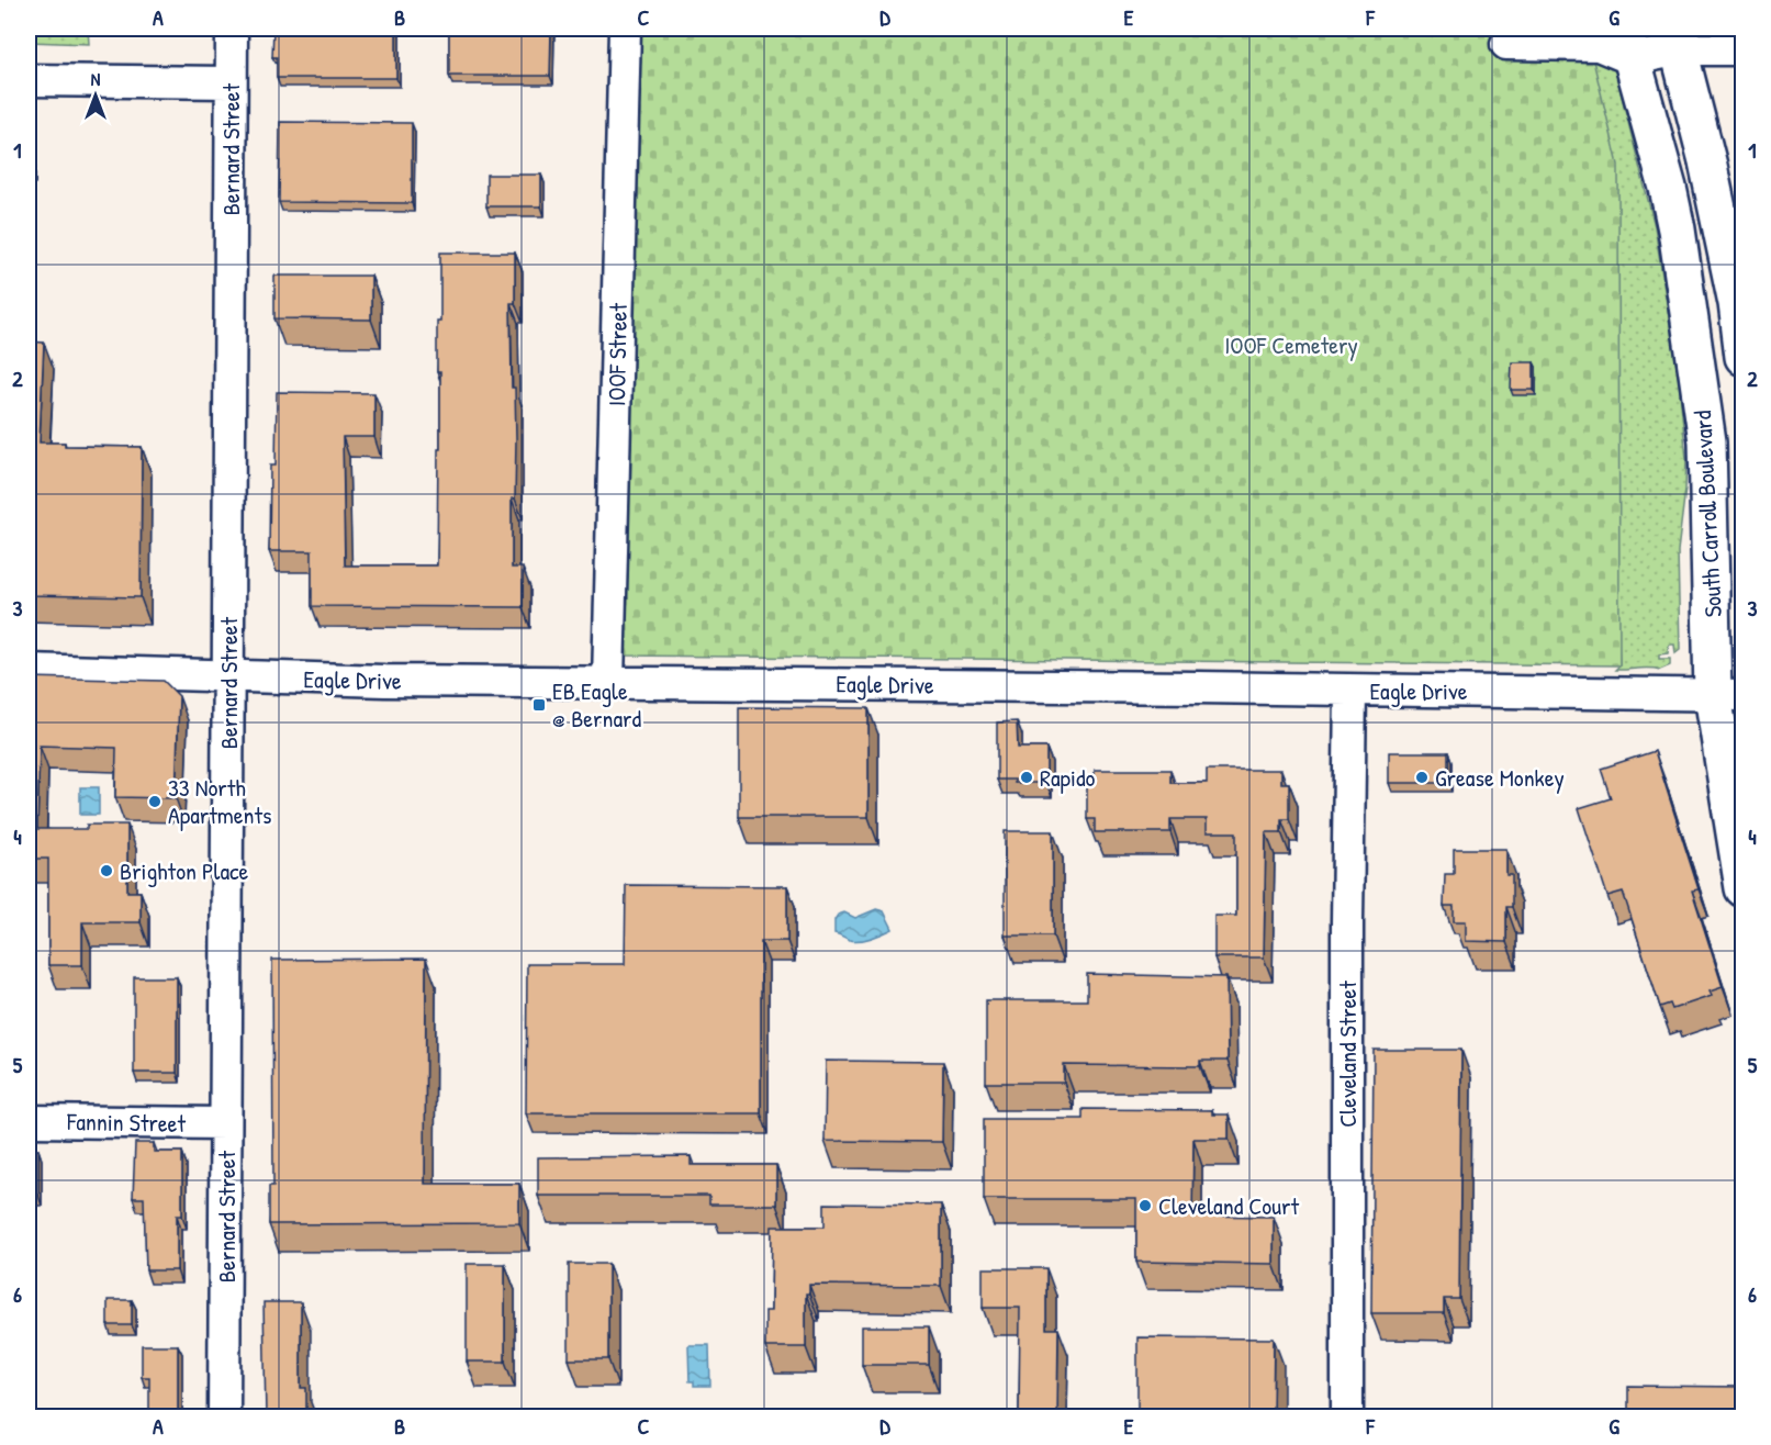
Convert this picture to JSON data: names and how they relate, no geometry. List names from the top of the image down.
{
  "streets": {
    "main road": ["South Carroll Boulevard"],
    "street": [
      "Bernard Street",
      "IOOF Street",
      "Eagle Drive",
      "Cleveland Street",
      "Fannin Street"
    ]
  },
  "crossings": [
    ["Bernard Street", "Eagle Drive"],
    ["Bernard Street", "Fannin Street"],
    ["IOOF Street", "Eagle Drive"],
    ["South Carroll Boulevard", "Eagle Drive"],
    ["Eagle Drive", "Cleveland Street"]
  ],
  "parks": ["IOOF Cemetery"],
  "places": {
    "transit": ["EB Eagle @ Bernard"],
    "other": [
      "Rapido",
      "Grease Monkey",
      "33 North Apartments",
      "Brighton Place",
      "Cleveland Court"
    ]
  },
  "north": "top",
  "grid": {
    "columns": [
      "A",
      "B",
      "C",
      "D",
      "E",
      "F",
      "G"
    ],
    "rows": [
      "1",
      "2",
      "3",
      "4",
      "5",
      "6"
    ]
  }
}
